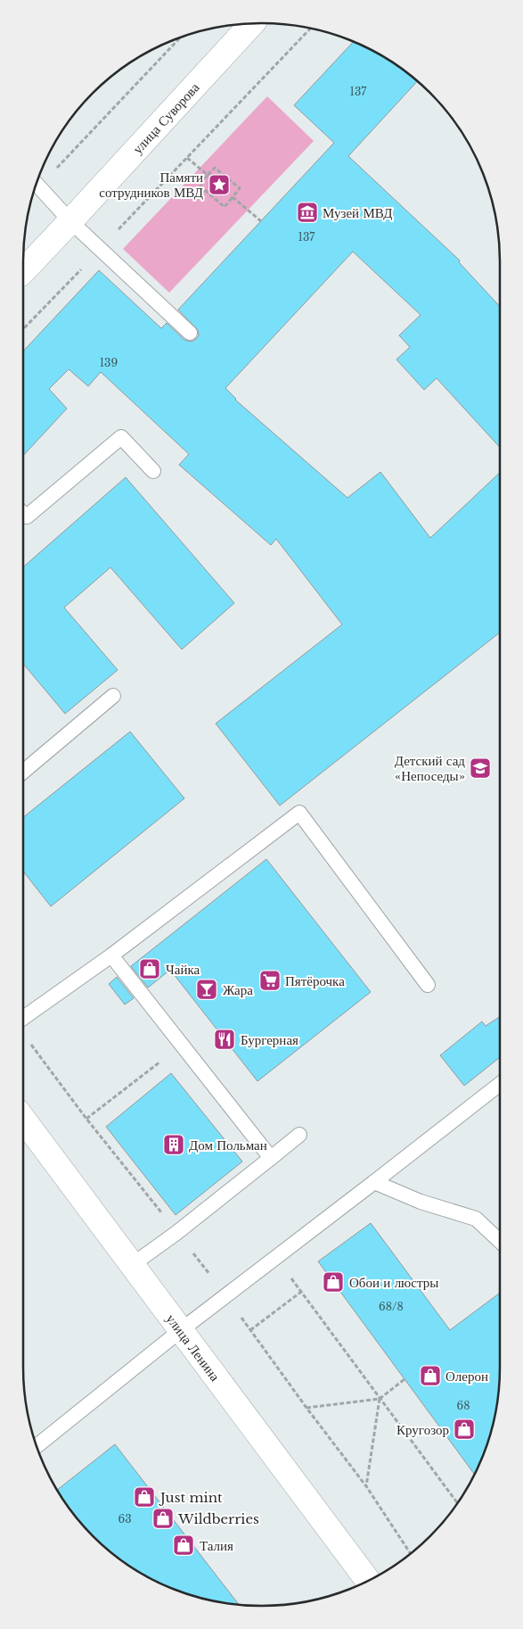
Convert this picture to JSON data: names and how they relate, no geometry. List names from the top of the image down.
{
  "streets": {
    "main road": ["улица Суворова", "улица Ленина"]
  },
  "places": {
    "place": ["Памяти сотрудников МВД"],
    "museum": ["Музей МВД"],
    "school or university": ["Детский сад «Непоседы»"],
    "shop": [
      "Чайка",
      "Обои и люстры",
      "Олерон",
      "Кругозор",
      "Just mint",
      "Wildberries",
      "Талия"
    ],
    "supermarket": ["Пятёрочка"],
    "bar": ["Жара"],
    "restaurant": ["Бургерная"],
    "building": ["Дом Польман"]
  },
  "house_numbers": [
    "137",
    "137",
    "139",
    "68/8",
    "68",
    "63"
  ]
}
